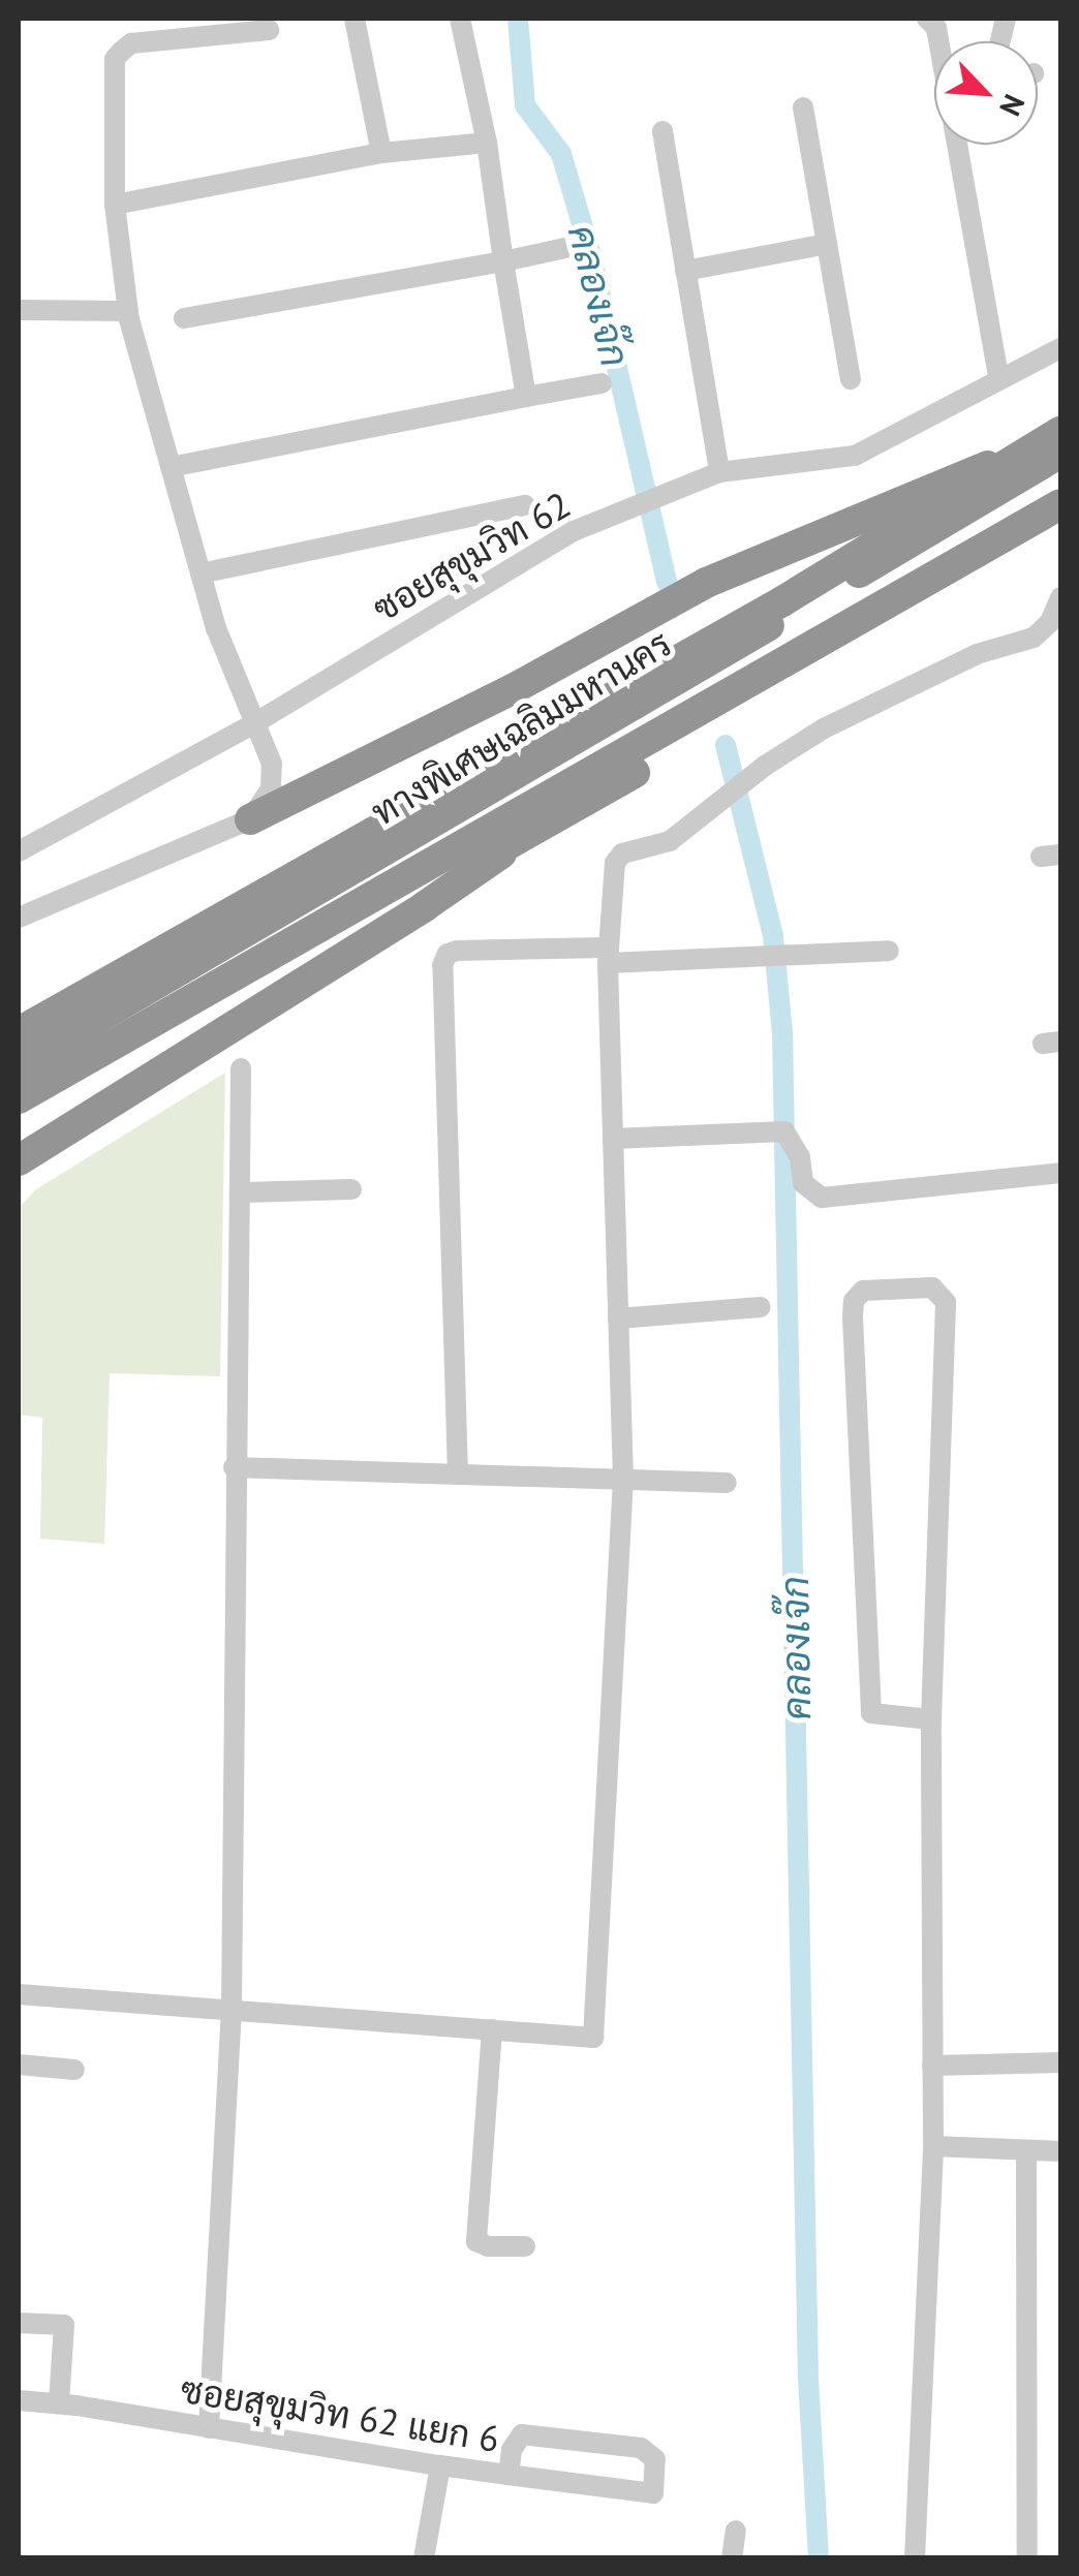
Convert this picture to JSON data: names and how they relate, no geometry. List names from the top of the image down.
{
  "streets": {
    "highway": ["ทางพิเศษเฉลิมมหานคร"],
    "street": ["ซอยสุขุมวิท 62", "ซอยสุขุมวิท 62 แยก 6"]
  },
  "water": ["คลองเจ๊ก"],
  "north": "bottom right"
}
